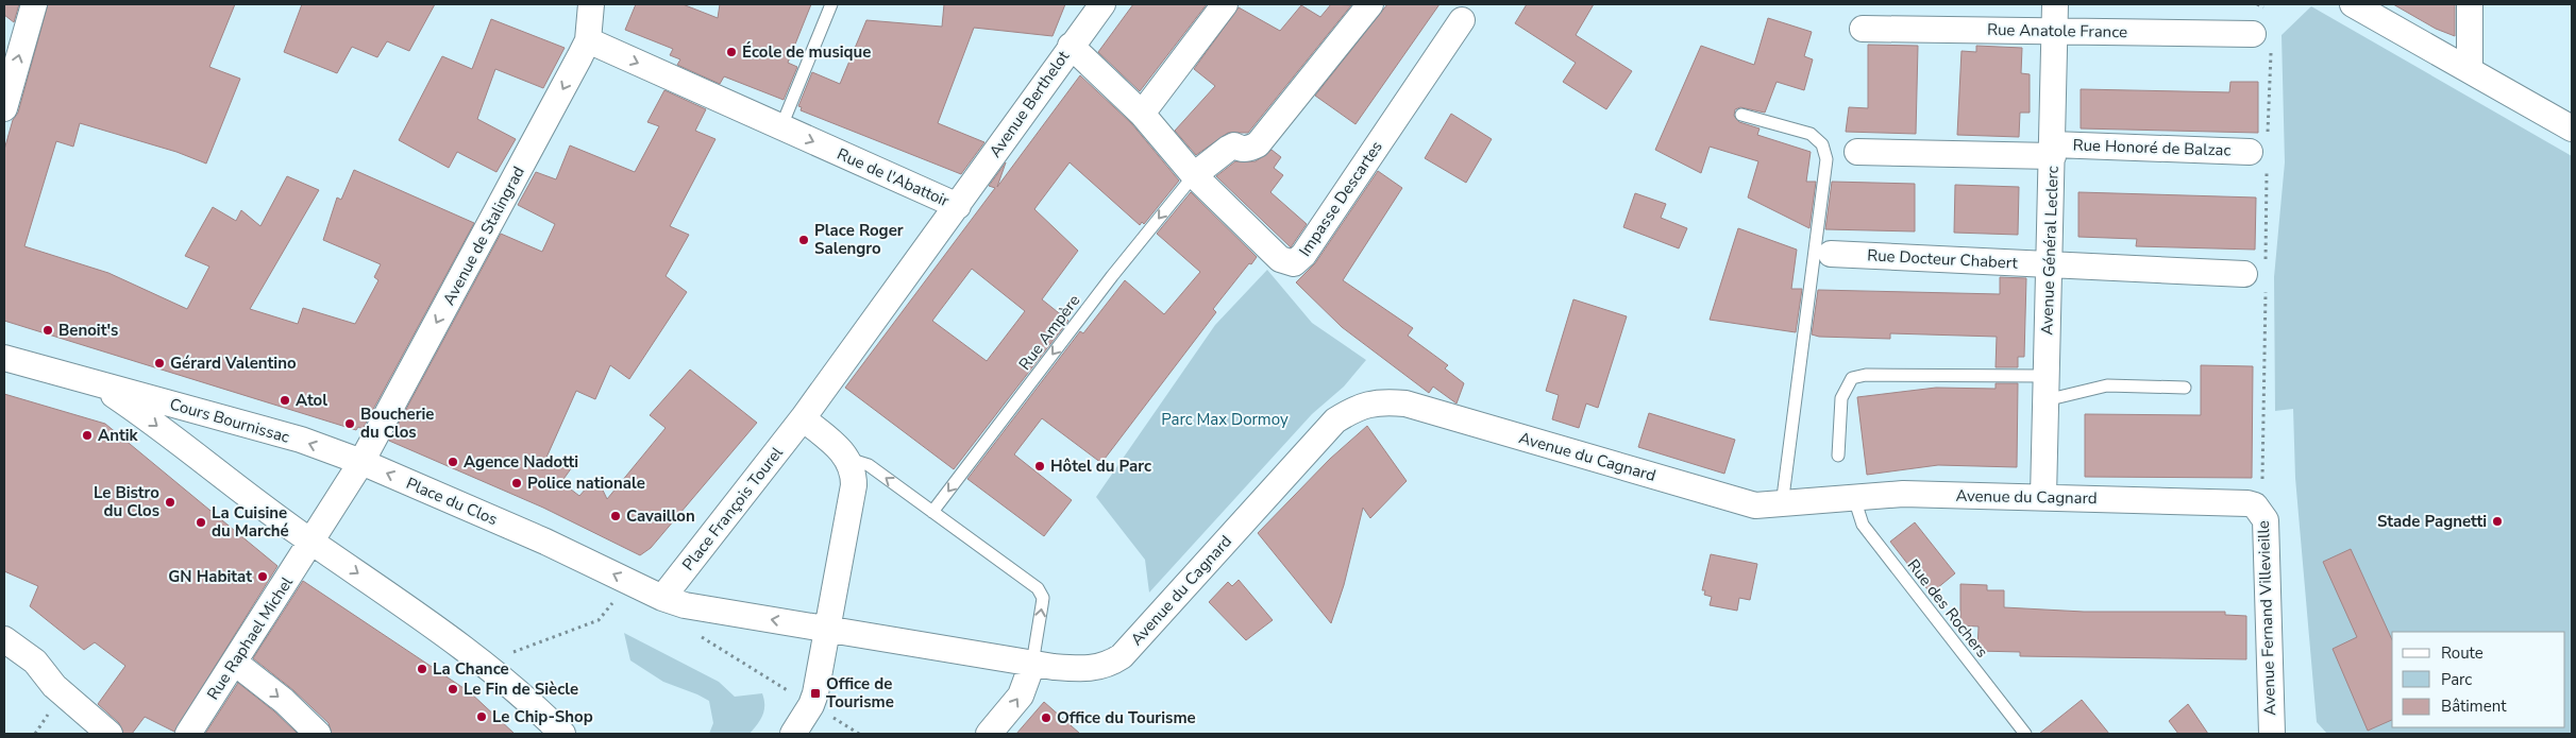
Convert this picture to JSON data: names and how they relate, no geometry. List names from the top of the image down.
{
  "streets": {
    "street": [
      "Rue Anatole France",
      "Avenue Berthelot",
      "Rue Honoré de Balzac",
      "Rue de l'Abattoir",
      "Impasse Descartes",
      "Avenue de Stalingrad",
      "Avenue Général Leclerc",
      "Rue Docteur Chabert",
      "Cours Bournissac",
      "Avenue du Cagnard",
      "Place du Clos",
      "Place François Tourel",
      "Avenue Fernand Villevieille",
      "Rue Raphael Michel"
    ],
    "lane": ["Rue Ampère", "Rue des Rochers"]
  },
  "crossings": [
    ["Rue Anatole France", "Avenue Général Leclerc"],
    ["Avenue Berthelot", "Rue de l'Abattoir"],
    ["Rue Honoré de Balzac", "Avenue Général Leclerc"],
    ["Rue de l'Abattoir", "Avenue de Stalingrad"],
    ["Rue de l'Abattoir", "Place François Tourel"],
    ["Impasse Descartes", "Rue Ampère"],
    ["Avenue de Stalingrad", "Cours Bournissac"],
    ["Avenue de Stalingrad", "Place du Clos"],
    ["Avenue Général Leclerc", "Rue Docteur Chabert"],
    ["Avenue Général Leclerc", "Avenue du Cagnard"],
    ["Cours Bournissac", "Place du Clos"],
    ["Cours Bournissac", "Rue Raphael Michel"],
    ["Avenue du Cagnard", "Rue des Rochers"],
    ["Avenue du Cagnard", "Avenue Fernand Villevieille"],
    ["Place du Clos", "Place François Tourel"]
  ],
  "one_way": ["Rue de l'Abattoir", "Avenue de Stalingrad", "Rue Ampère"],
  "parks": ["Parc Max Dormoy"],
  "places": {
    "other": [
      "École de musique",
      "Place Roger Salengro",
      "Benoit's",
      "Gérard Valentino",
      "Atol",
      "Boucherie du Clos",
      "Antik",
      "Agence Nadotti",
      "Hôtel du Parc",
      "Police nationale",
      "Le Bistro du Clos",
      "Cavaillon",
      "Stade Pagnetti",
      "La Cuisine du Marché",
      "GN Habitat",
      "La Chance",
      "Le Fin de Siècle",
      "Le Chip-Shop",
      "Office du Tourisme"
    ],
    "transit": ["Office de Tourisme"]
  },
  "legend": ["Route", "Parc", "Bâtiment"]
}
